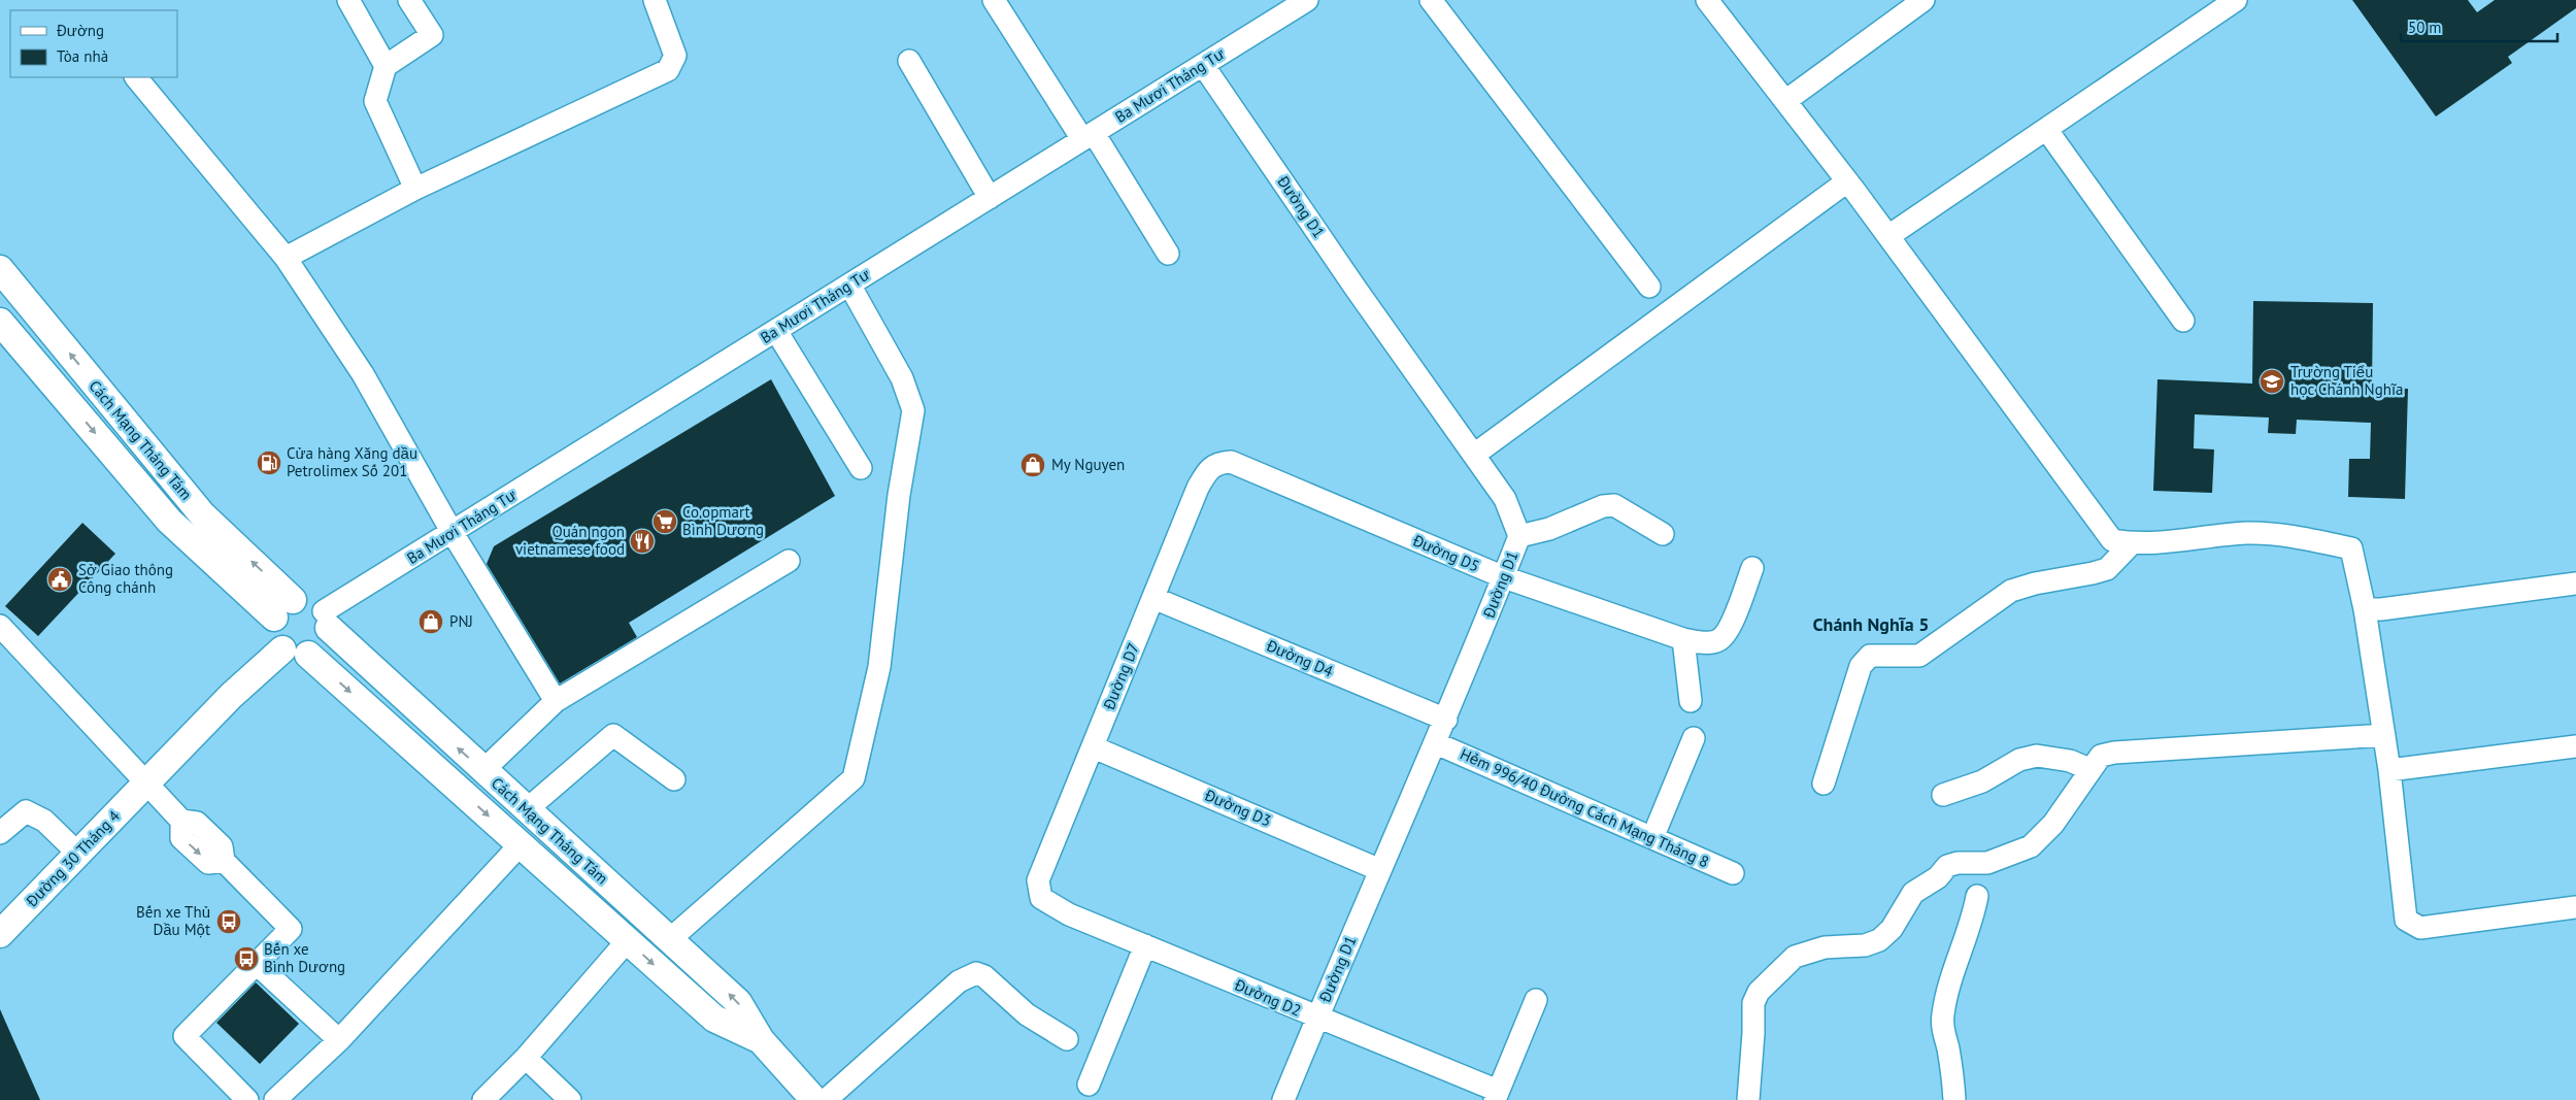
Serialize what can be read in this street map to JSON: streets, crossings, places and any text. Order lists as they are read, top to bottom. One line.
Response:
{"streets":{"main road":["Cách Mạng Tháng Tám","Đường 30 Tháng 4"],"street":["Ba Mươi Tháng Tư","Đường D1","Đường D5","Đường D4","Đường D7","Đường D3","Hẻm 996/40 Đường Cách Mạng Tháng 8","Đường D2"]},"crossings":[["Ba Mươi Tháng Tư","Đường D1"],["Ba Mươi Tháng Tư","Cách Mạng Tháng Tám"],["Đường D1","Đường D5"],["Đường D1","Đường D4"],["Đường D1","Đường D3"],["Đường D1","Hẻm 996/40 Đường Cách Mạng Tháng 8"],["Đường D1","Đường D2"],["Đường D5","Đường D7"],["Đường D4","Đường D7"],["Đường D7","Đường D3"],["Đường D7","Đường D2"]],"districts":["Chánh Nghĩa 5"],"places":{"school or university":["Trường Tiểu học Chánh Nghĩa"],"fuel station":["Cửa hàng Xăng dầu Petrolimex Số 201"],"shop":["My Nguyen","PNJ"],"supermarket":["Co.opmart Bình Dương"],"restaurant":["Quán ngon vietnamese food"],"public building":["Sở Giao thông Công chánh"],"bus stop":["Bến xe Thủ Dầu Một","Bến xe Bình Dương"]},"legend":["Đường","Tòa nhà"],"scale_bar":"50 m"}
